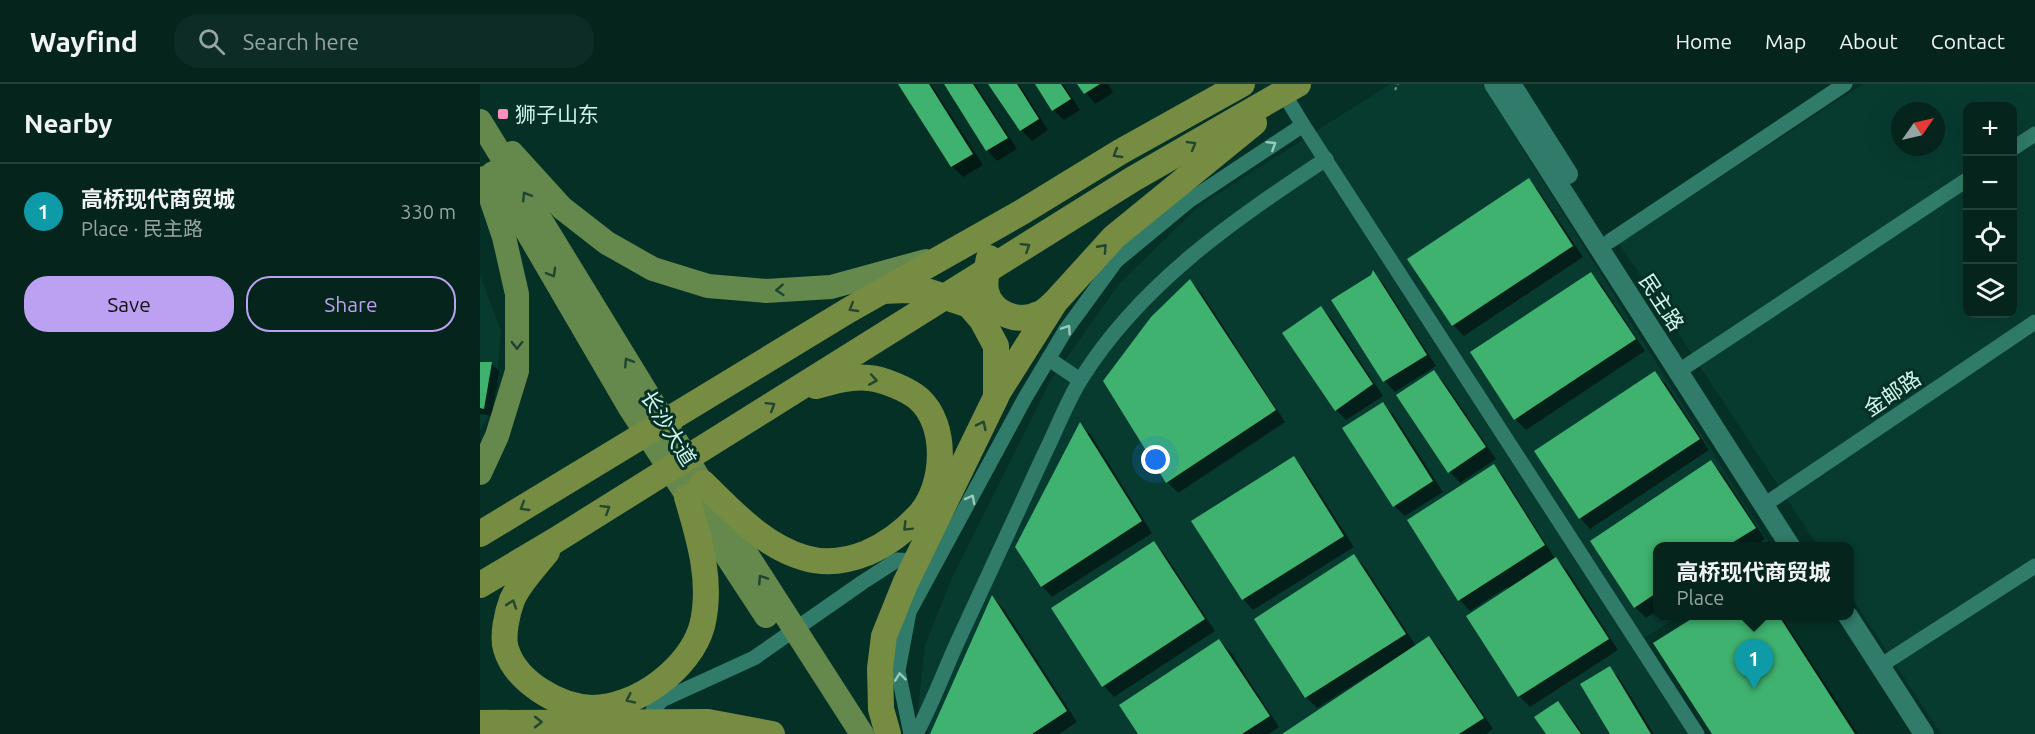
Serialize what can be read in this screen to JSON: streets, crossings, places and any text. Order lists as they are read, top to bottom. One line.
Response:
{"streets":{"main road":["长沙大道"],"street":["民主路","金邮路"]},"crossings":[["民主路","金邮路"]],"places":{"transit":["狮子山东"]},"north":"top right","page":{"header":"Wayfind","search":"Search here","nav":["Home","Map","About","Contact"],"heading":"Nearby","map_buttons":["+","−"],"list":[{"mark":"1","name":"高桥现代商贸城","note":"Place · 民主路","value":"330 m"}],"buttons":["Save","Share"],"popup":["高桥现代商贸城","Place"],"pins":"1"}}
